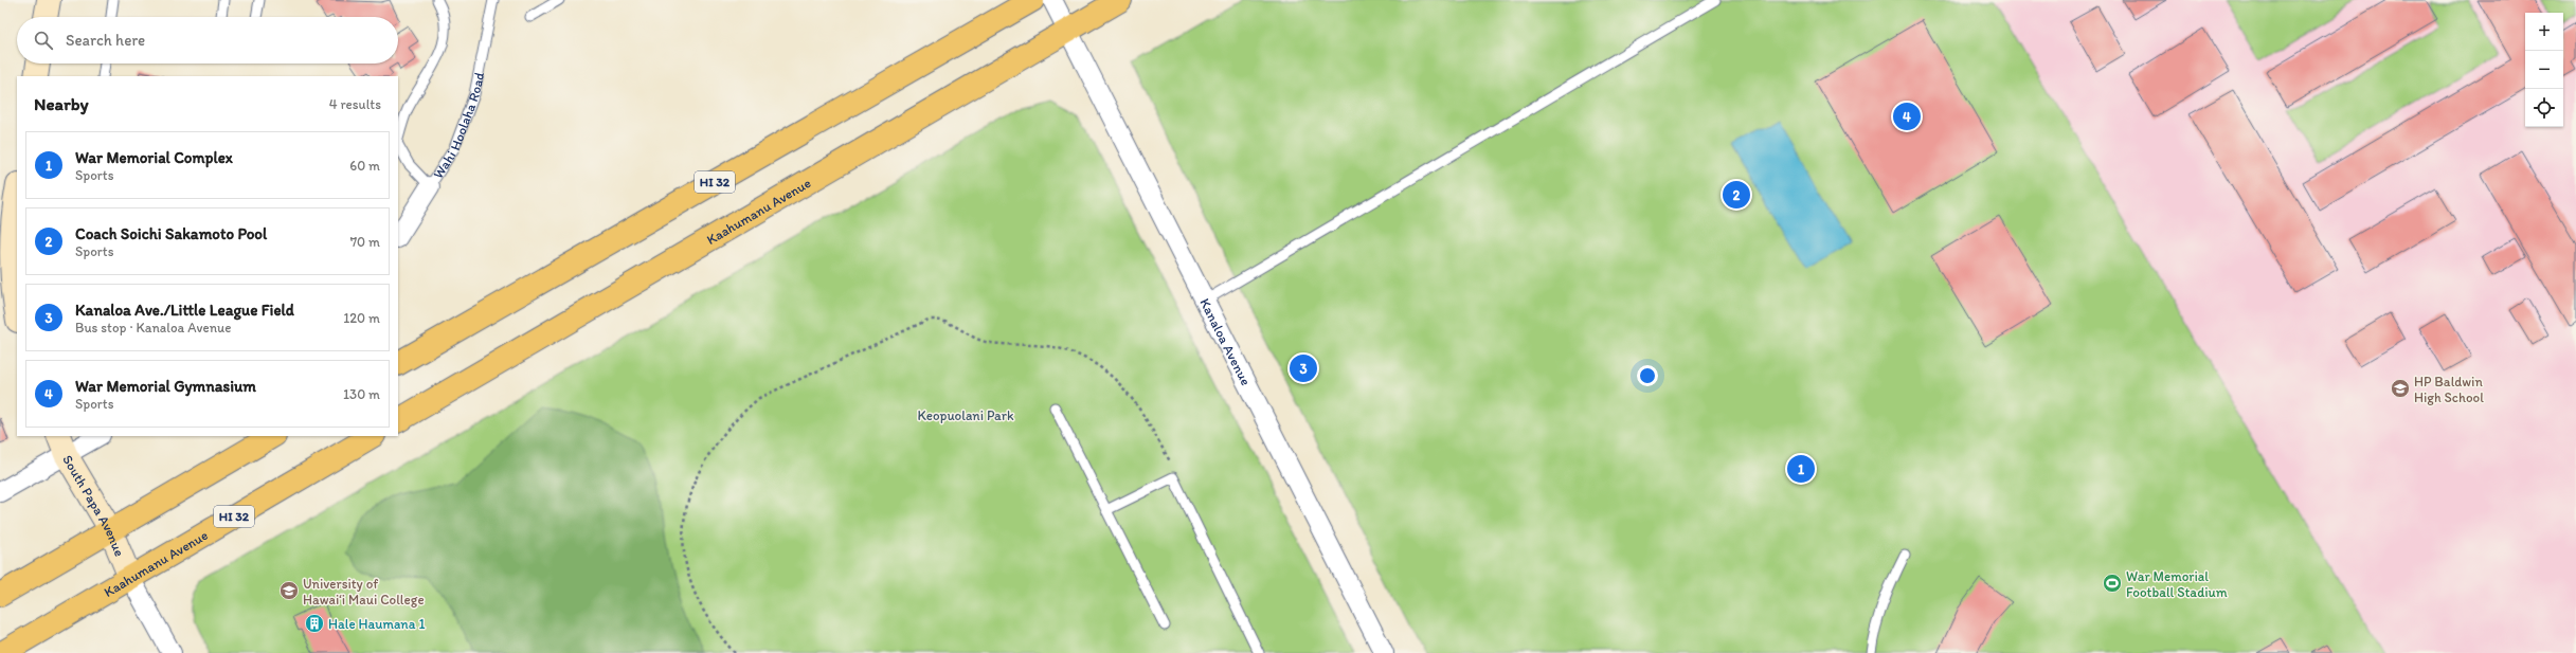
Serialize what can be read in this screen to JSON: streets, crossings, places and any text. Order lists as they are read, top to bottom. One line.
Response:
{"streets":{"main road":["HI 32","Kaahumanu Avenue"],"street":["Wahi Hoolaha Road","Kanaloa Avenue","South Papa Avenue"]},"crossings":[["Kaahumanu Avenue","Kanaloa Avenue"],["Kaahumanu Avenue","South Papa Avenue"]],"parks":["Keopuolani Park"],"places":{"school or university":["HP Baldwin High School","University of Hawai‘i Maui College"],"sports":["War Memorial Football Stadium"],"building":["Hale Haumana 1"]},"page":{"map_buttons":["+","−"],"search":"Search here","heading":["Nearby","4 results"],"pins":["4","2","3","1"],"list":[{"mark":"1","name":"War Memorial Complex","note":"Sports","value":"60 m"},{"mark":"2","name":"Coach Soichi Sakamoto Pool","note":"Sports","value":"70 m"},{"mark":"3","name":"Kanaloa Ave./Little League Field","note":"Bus stop · Kanaloa Avenue","value":"120 m"},{"mark":"4","name":"War Memorial Gymnasium","note":"Sports","value":"130 m"}]}}
